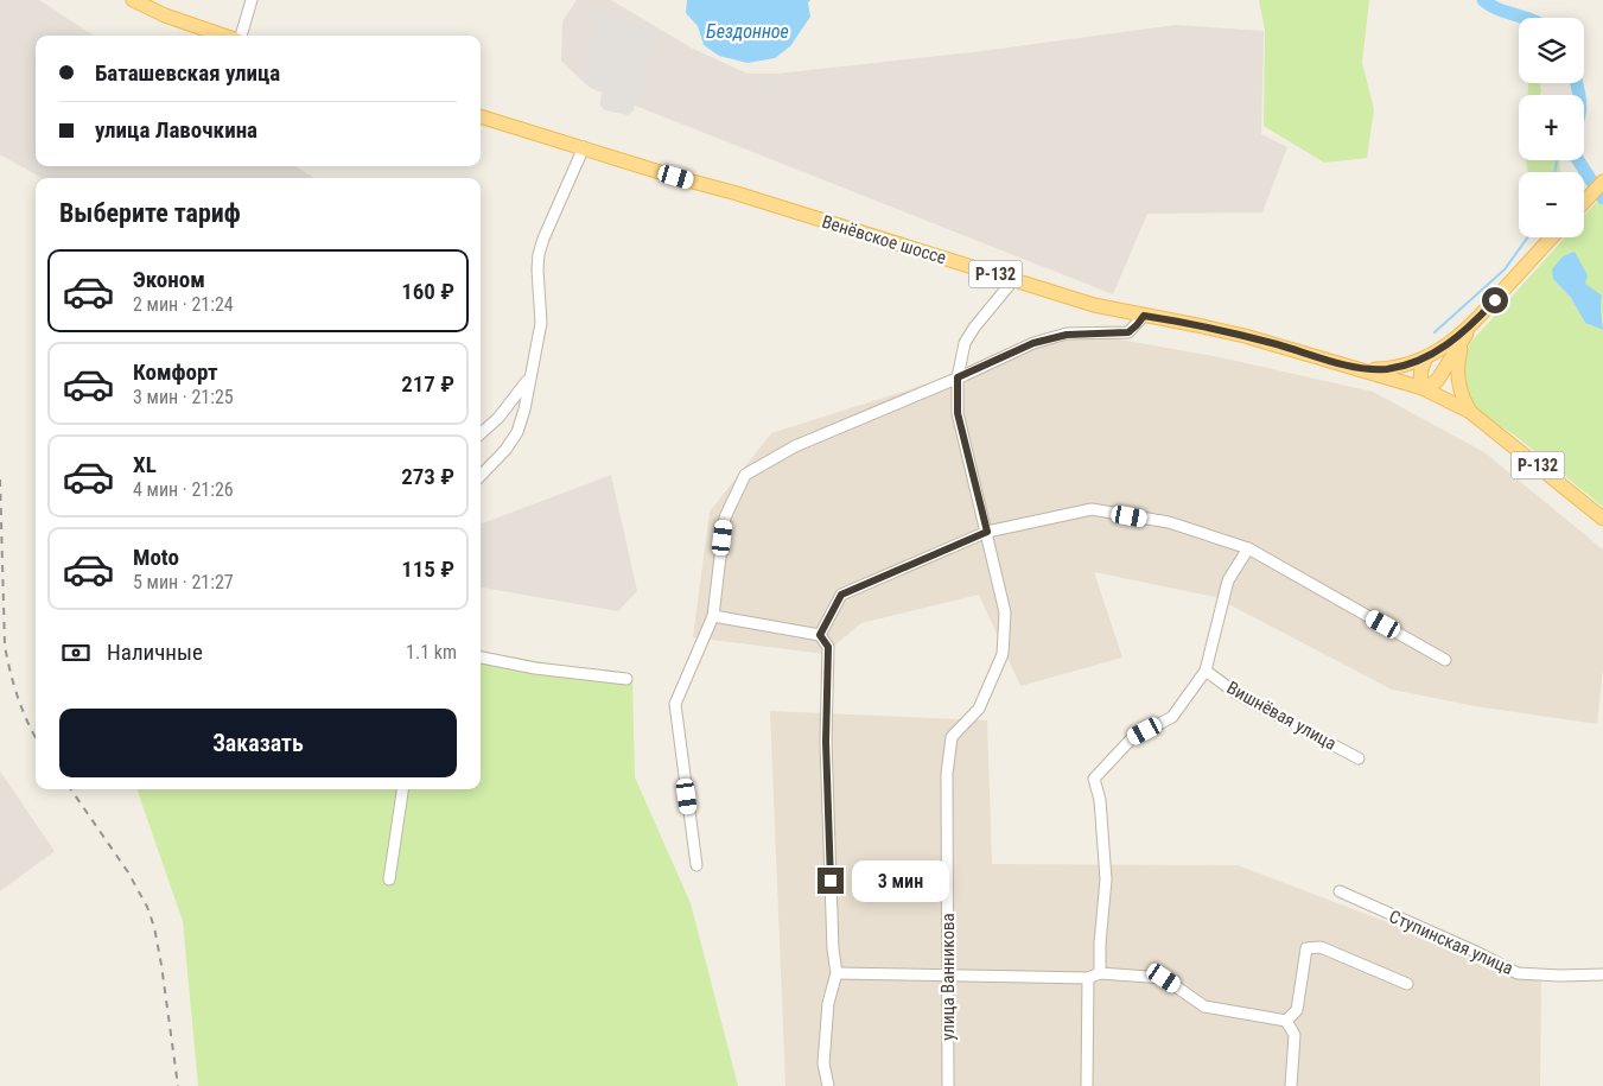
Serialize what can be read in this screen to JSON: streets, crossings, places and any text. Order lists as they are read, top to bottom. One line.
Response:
{"streets":{"main road":["Венёвское шоссе","Р-132"],"street":["Вишнёвая улица","Ступинская улица","улица Ванникова"]},"crossings":[["Венёвское шоссе","улица Ванникова"]],"water":["Бездонное"],"page":{"map_buttons":["+","−"],"banner":["Баташевская улица","улица Лавочкина"],"heading":"Выберите тариф","list":[{"name":"Эконом","note":"2 мин · 21:24","value":"160 ₽"},{"name":"Комфорт","note":"3 мин · 21:25","value":"217 ₽"},{"name":"XL","note":"4 мин · 21:26","value":"273 ₽"},{"name":"Moto","note":"5 мин · 21:27","value":"115 ₽"}],"pay":["Наличные","1.1 km"],"buttons":"Заказать","bubble":"3 мин"}}
